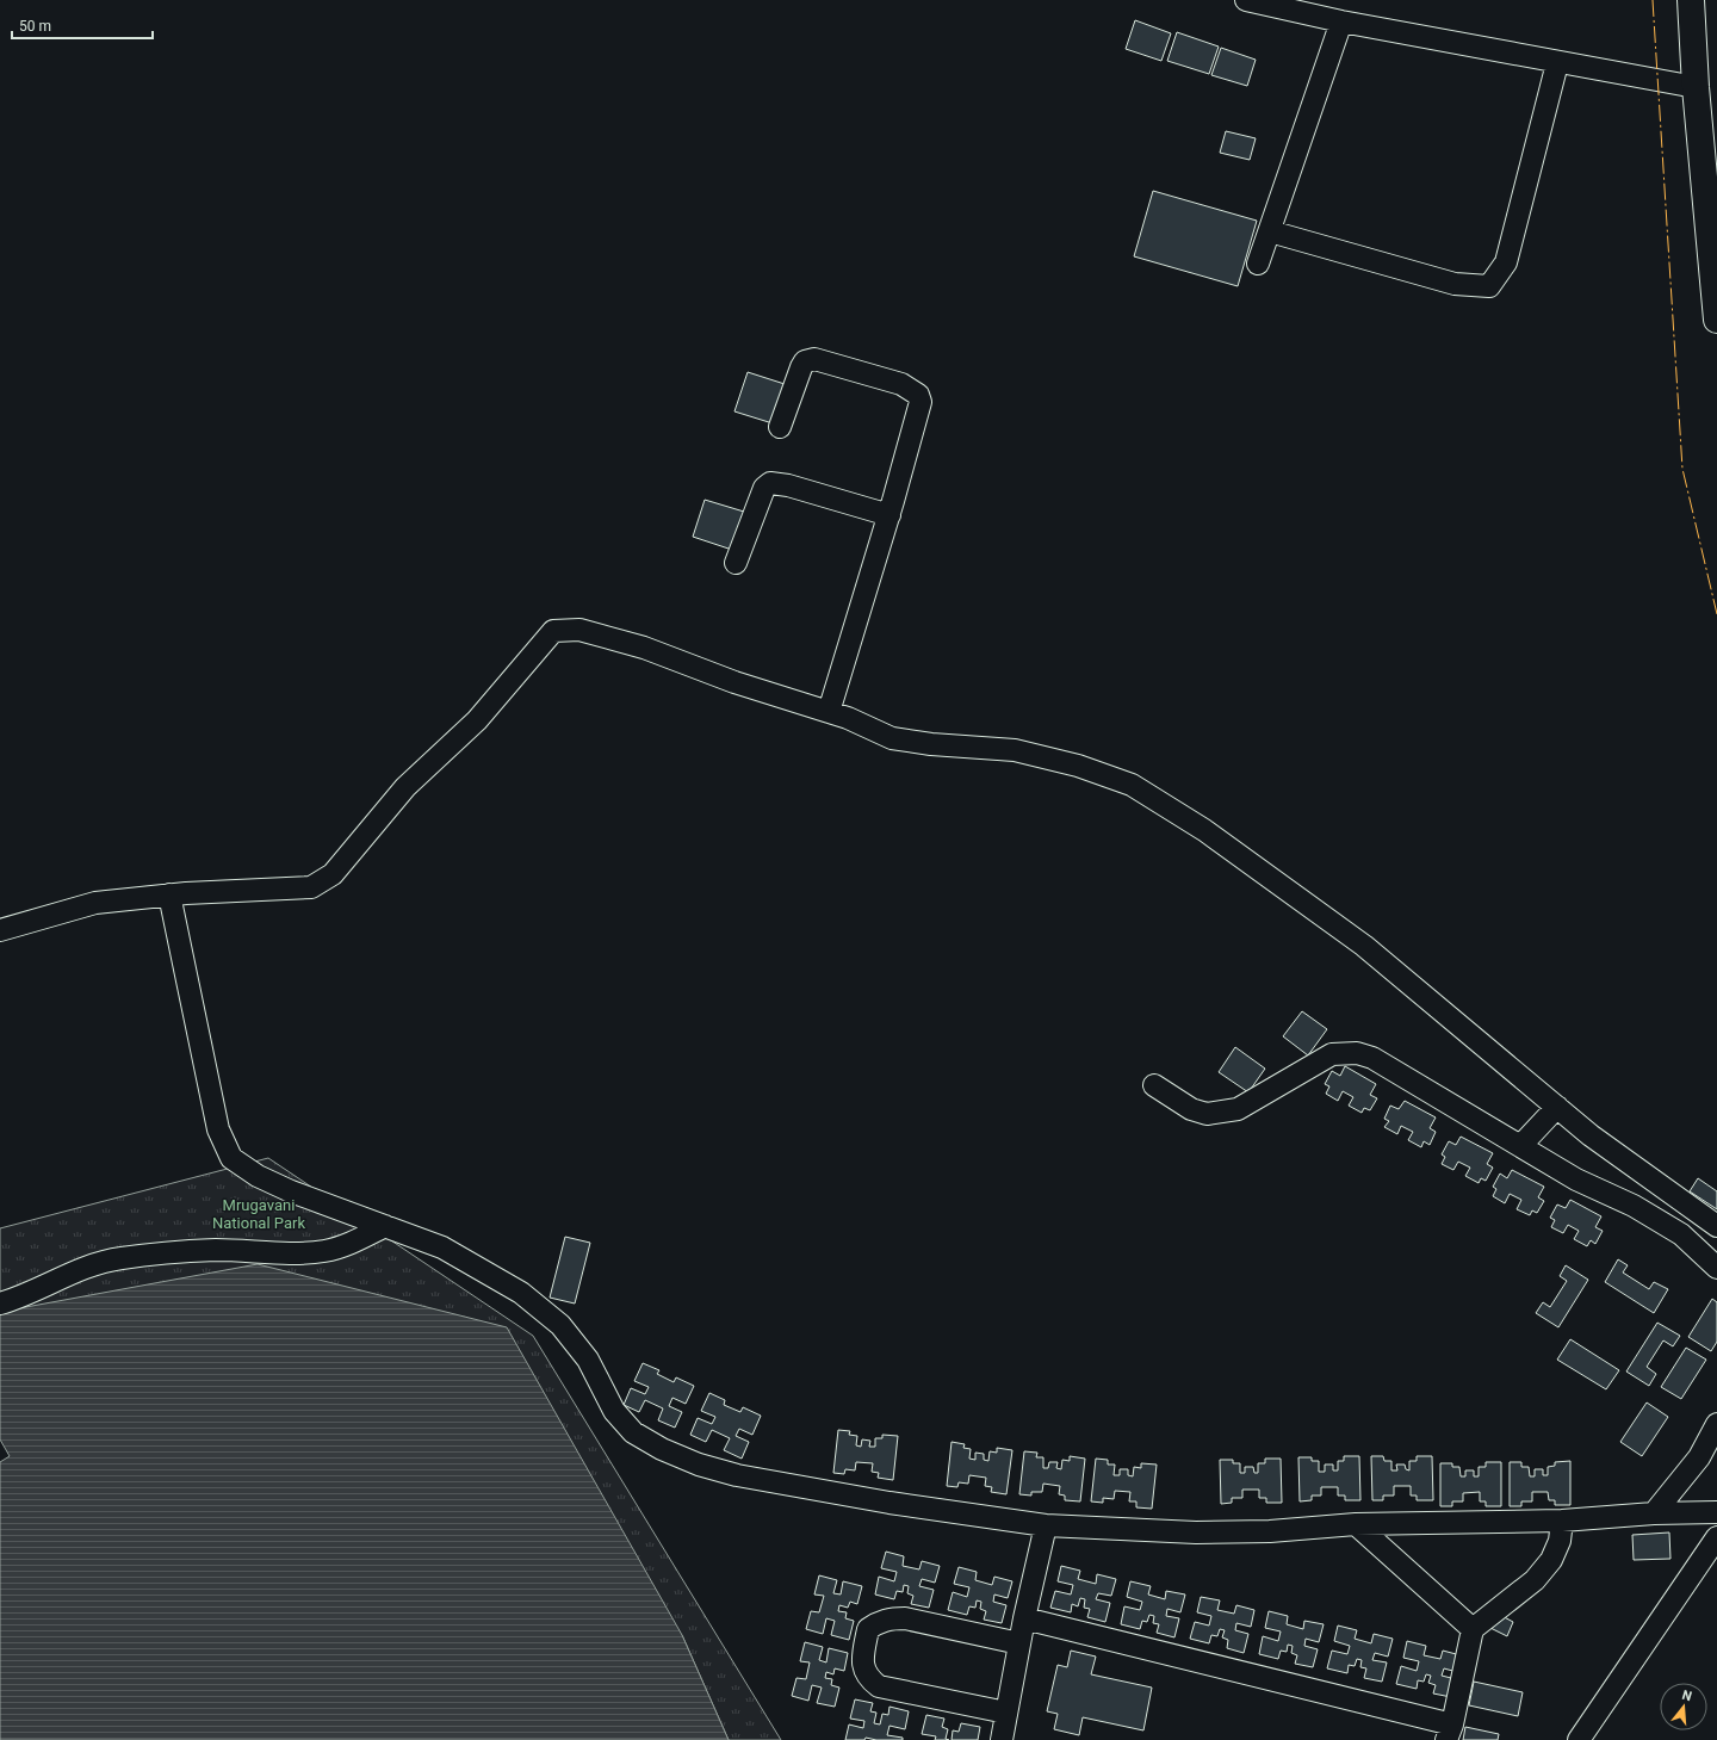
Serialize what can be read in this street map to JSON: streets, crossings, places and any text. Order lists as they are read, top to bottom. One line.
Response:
{"parks":["Mrugavani National Park"],"scale_bar":"50 m","north":"top"}
